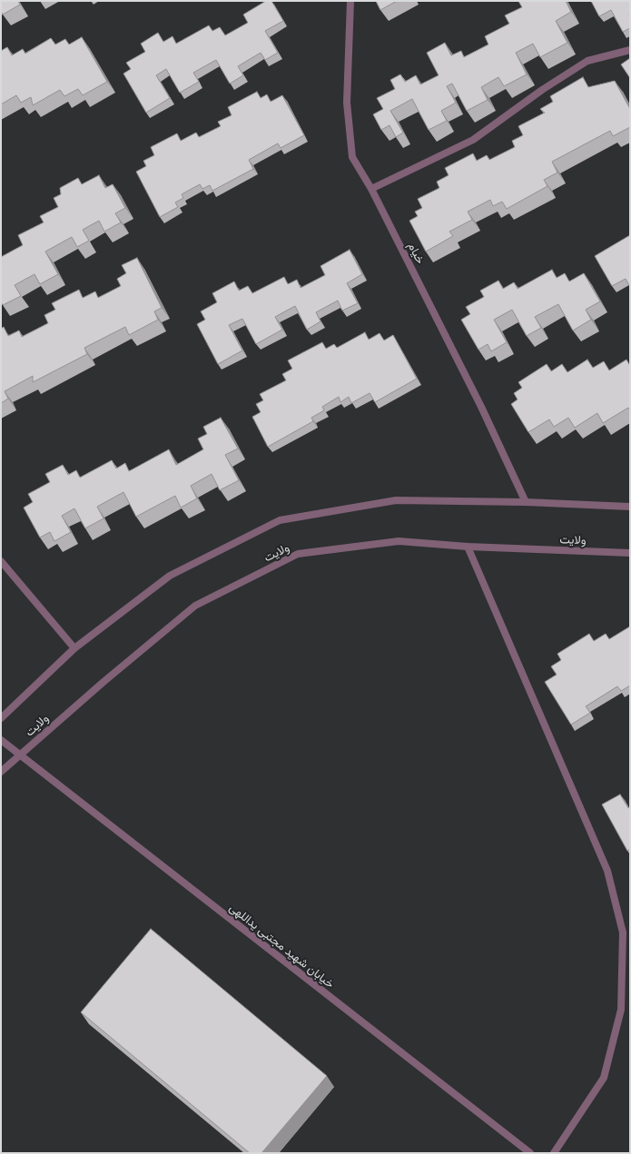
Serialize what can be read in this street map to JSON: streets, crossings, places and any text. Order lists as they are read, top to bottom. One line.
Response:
{"streets":{"street":["خیام","ولایت","خیابان شهید مجتبی یداللهی"]},"crossings":[["ولایت","خیابان شهید مجتبی یداللهی"]]}
